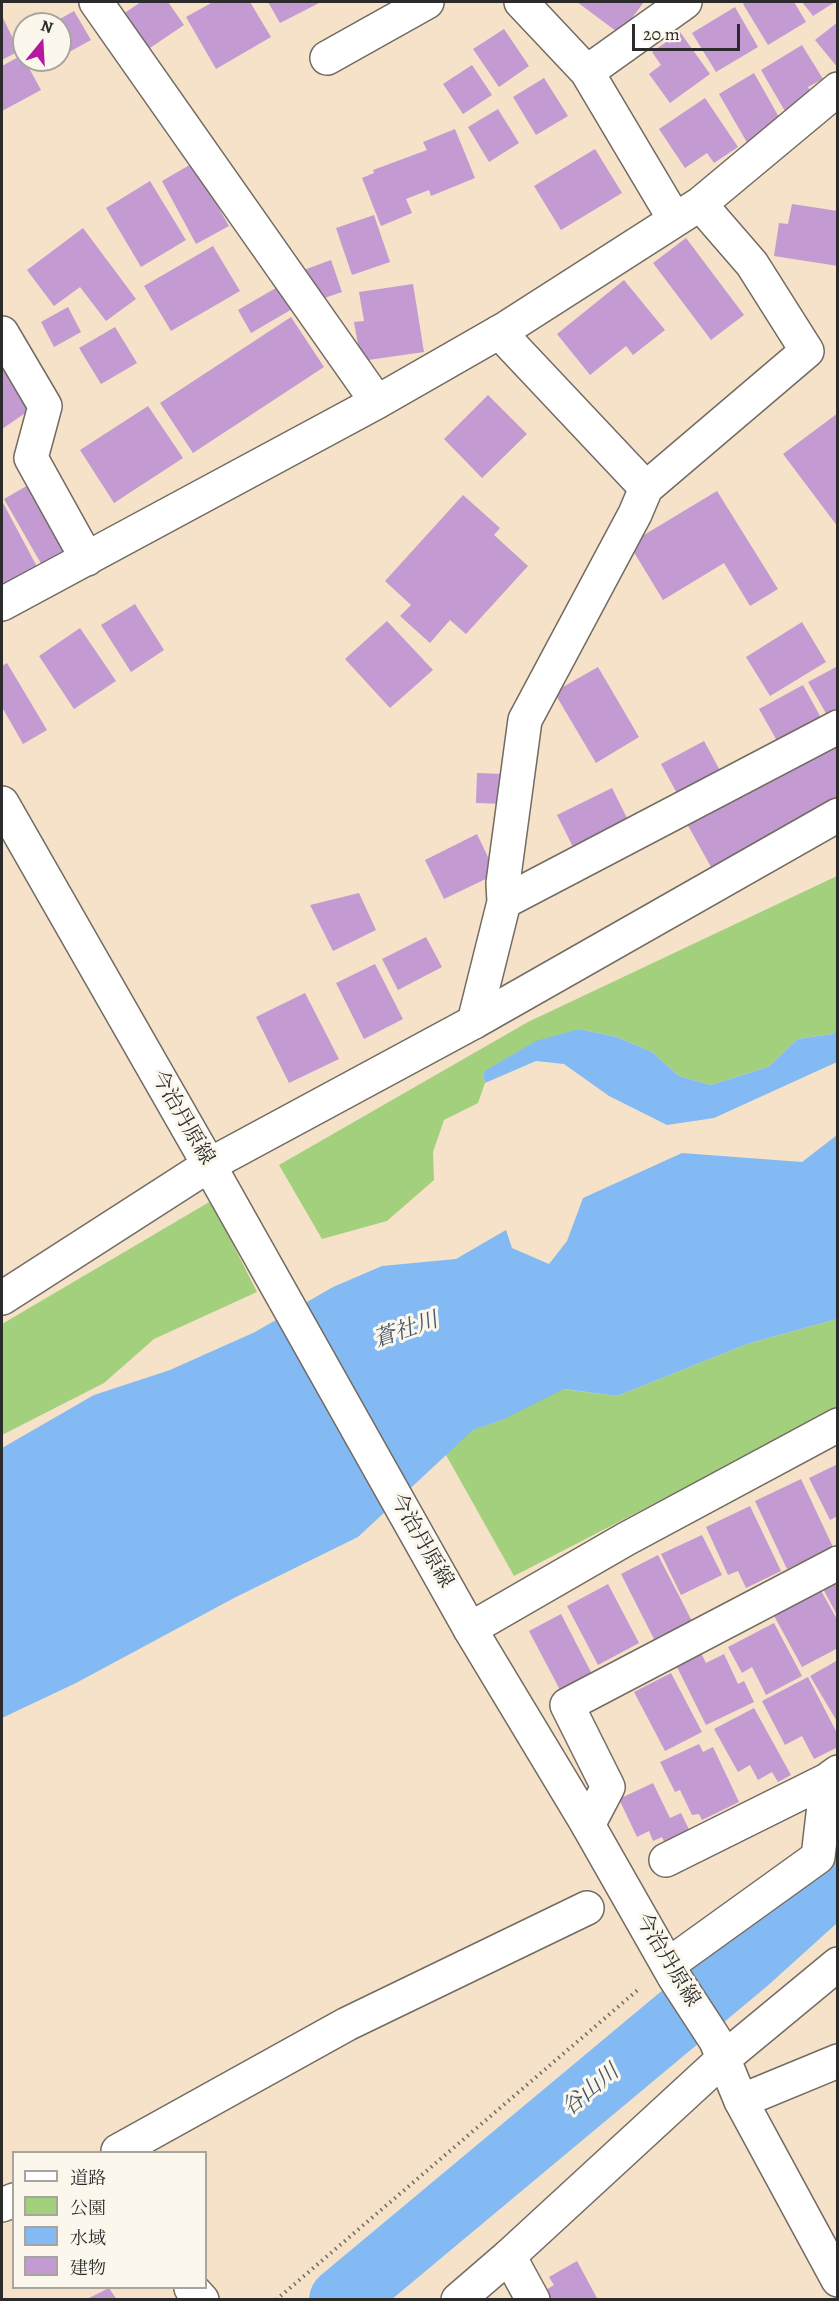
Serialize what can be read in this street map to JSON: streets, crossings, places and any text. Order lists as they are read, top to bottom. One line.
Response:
{"streets":{"street":["今治丹原線"]},"water":["蒼社川","谷山川"],"legend":["道路","公園","水域","建物"],"scale_bar":"20 m","north":"top"}
